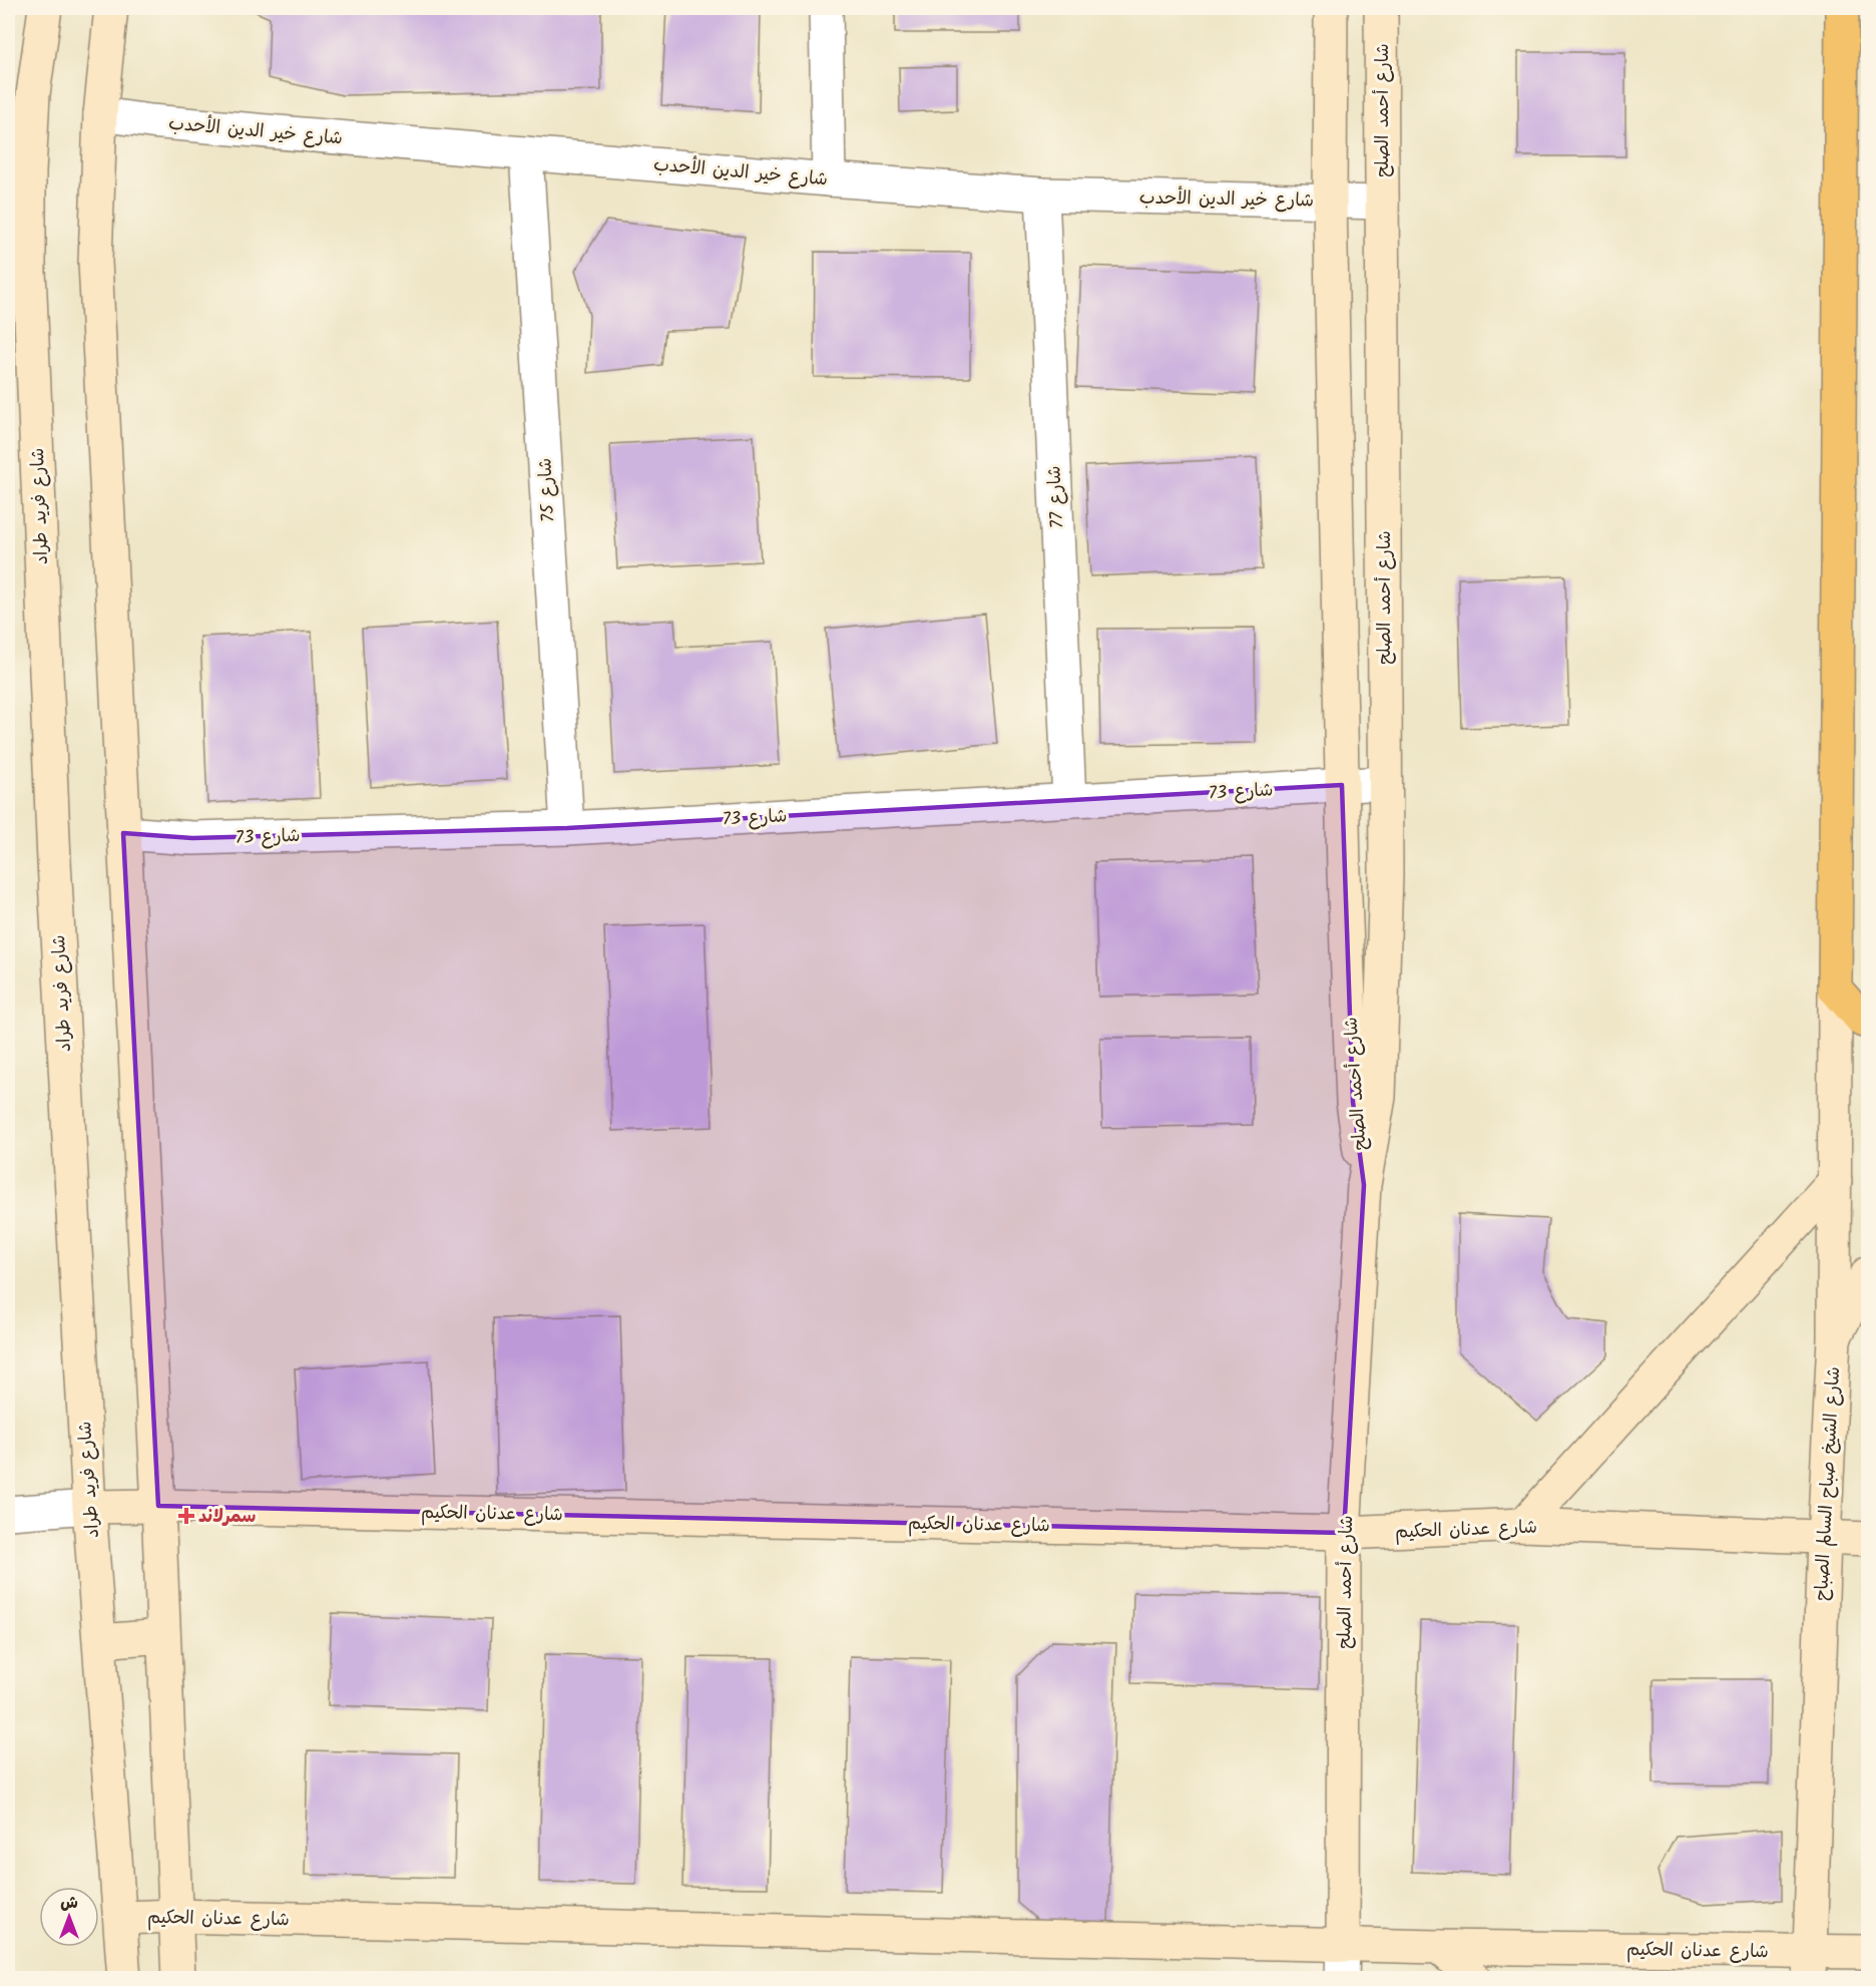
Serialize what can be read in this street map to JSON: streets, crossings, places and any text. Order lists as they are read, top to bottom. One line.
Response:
{"streets":{"street":["شارع أحمد الصلح","شارع خير الدين الأحدب","شارع 75","شارع 77","شارع فريد طراد","شارع 73","شارع الشيخ صباح السالم الصباح","شارع عدنان الحكيم"]},"crossings":[["شارع أحمد الصلح","شارع خير الدين الأحدب"],["شارع أحمد الصلح","شارع 73"],["شارع أحمد الصلح","شارع عدنان الحكيم"],["شارع خير الدين الأحدب","شارع 75"],["شارع خير الدين الأحدب","شارع 77"],["شارع 75","شارع 73"],["شارع 77","شارع 73"],["شارع فريد طراد","شارع عدنان الحكيم"],["شارع الشيخ صباح السالم الصباح","شارع عدنان الحكيم"]],"places":{"health":["سمرلاند"]},"north":"top"}
